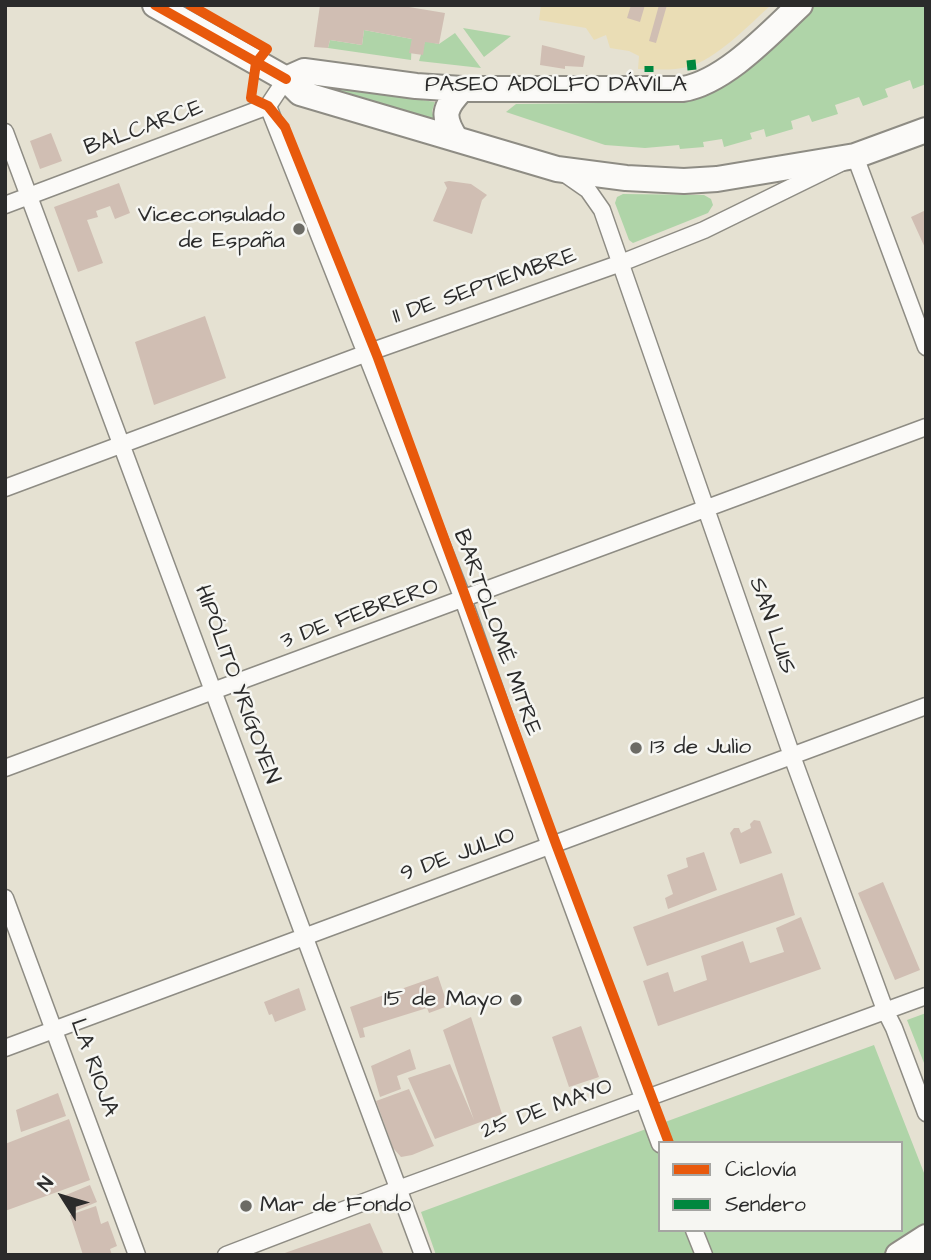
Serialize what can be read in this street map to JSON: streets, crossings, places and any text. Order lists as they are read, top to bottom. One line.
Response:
{"streets":{"main road":["PASEO ADOLFO DÁVILA"],"street":["BALCARCE","11 DE SEPTIEMBRE","3 DE FEBRERO","SAN LUIS","BARTOLOMÉ MITRE","HIPÓLITO YRIGOYEN","9 DE JULIO","LA RIOJA","25 DE MAYO"]},"crossings":[["BALCARCE","BARTOLOMÉ MITRE"],["BALCARCE","HIPÓLITO YRIGOYEN"],["11 DE SEPTIEMBRE","SAN LUIS"],["11 DE SEPTIEMBRE","BARTOLOMÉ MITRE"],["11 DE SEPTIEMBRE","HIPÓLITO YRIGOYEN"],["3 DE FEBRERO","SAN LUIS"],["3 DE FEBRERO","BARTOLOMÉ MITRE"],["3 DE FEBRERO","HIPÓLITO YRIGOYEN"],["SAN LUIS","9 DE JULIO"],["SAN LUIS","25 DE MAYO"],["BARTOLOMÉ MITRE","9 DE JULIO"],["BARTOLOMÉ MITRE","25 DE MAYO"],["HIPÓLITO YRIGOYEN","9 DE JULIO"],["HIPÓLITO YRIGOYEN","25 DE MAYO"],["9 DE JULIO","LA RIOJA"]],"places":["Viceconsulado de España","13 de Julio","15 de Mayo","Mar de Fondo"],"legend":["Ciclovía","Sendero"],"north":"top left"}
